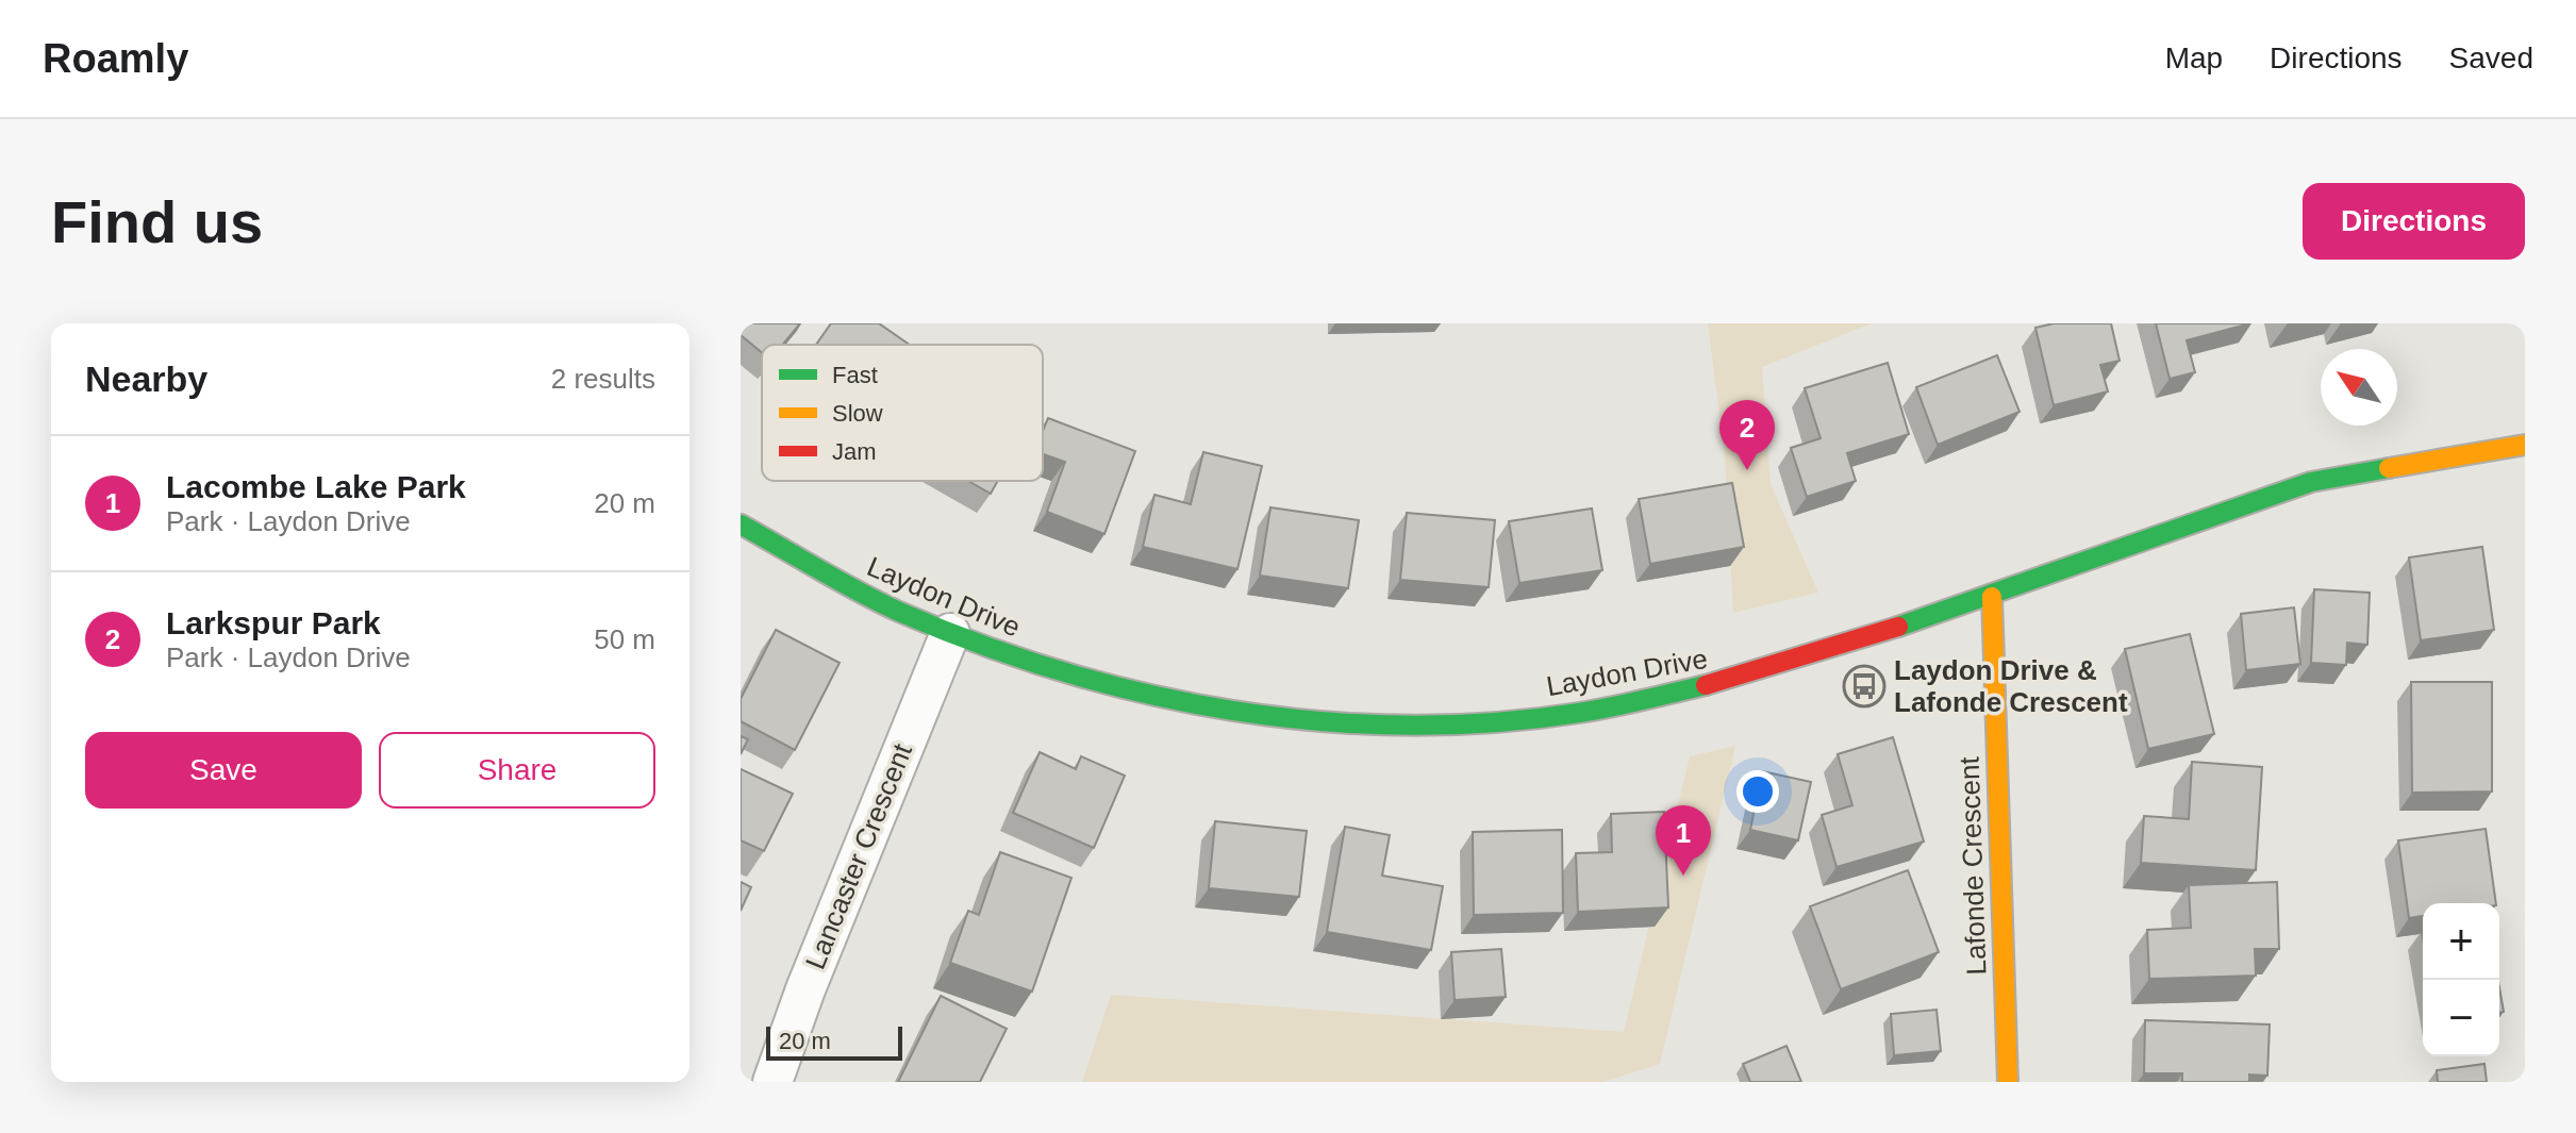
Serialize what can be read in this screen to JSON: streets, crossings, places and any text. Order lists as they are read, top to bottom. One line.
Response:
{"streets":{"street":["Laydon Drive","Lancaster Crescent","Lafonde Crescent"]},"crossings":[["Laydon Drive","Lancaster Crescent"],["Laydon Drive","Lafonde Crescent"]],"places":{"bus stop":["Laydon Drive & Lafonde Crescent"]},"legend":["Fast","Slow","Jam"],"scale_bar":"20 m","north":"top left","page":{"header":"Roamly","nav":["Map","Directions","Saved"],"buttons":["Directions",["Save","Share"]],"title":"Find us","heading":["Nearby","2 results"],"pins":["2","1"],"list":[{"mark":"1","name":"Lacombe Lake Park","note":"Park · Laydon Drive","value":"20 m"},{"mark":"2","name":"Larkspur Park","note":"Park · Laydon Drive","value":"50 m"}],"map_buttons":["+","−"],"scale":"20 m"}}
